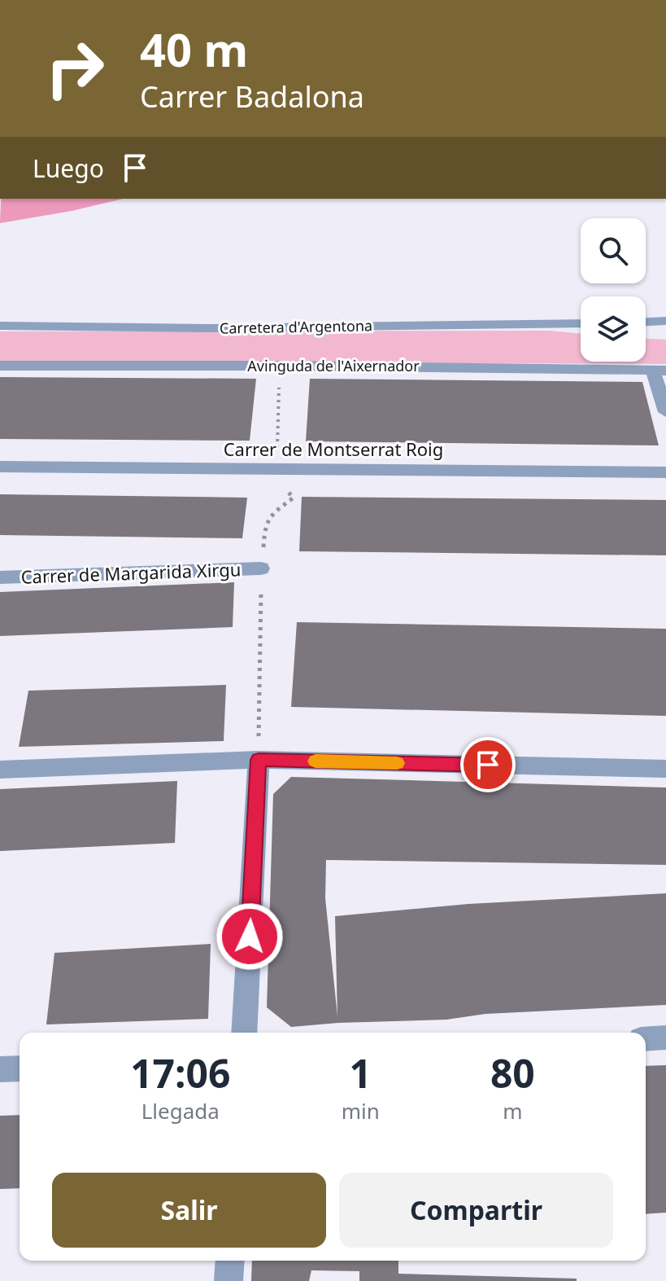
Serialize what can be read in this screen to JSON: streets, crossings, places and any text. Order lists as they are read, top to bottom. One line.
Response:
{"streets":{"street":["Carretera d'Argentona","Avinguda de l'Aixernador","Carrer de Montserrat Roig","Carrer de Margarida Xirgu"]},"page":{"turn":["40 m","Carrer Badalona"],"then":"Luego","eta":["17:06","Llegada","1","min","80","m"],"buttons":["Salir","Compartir"]}}
